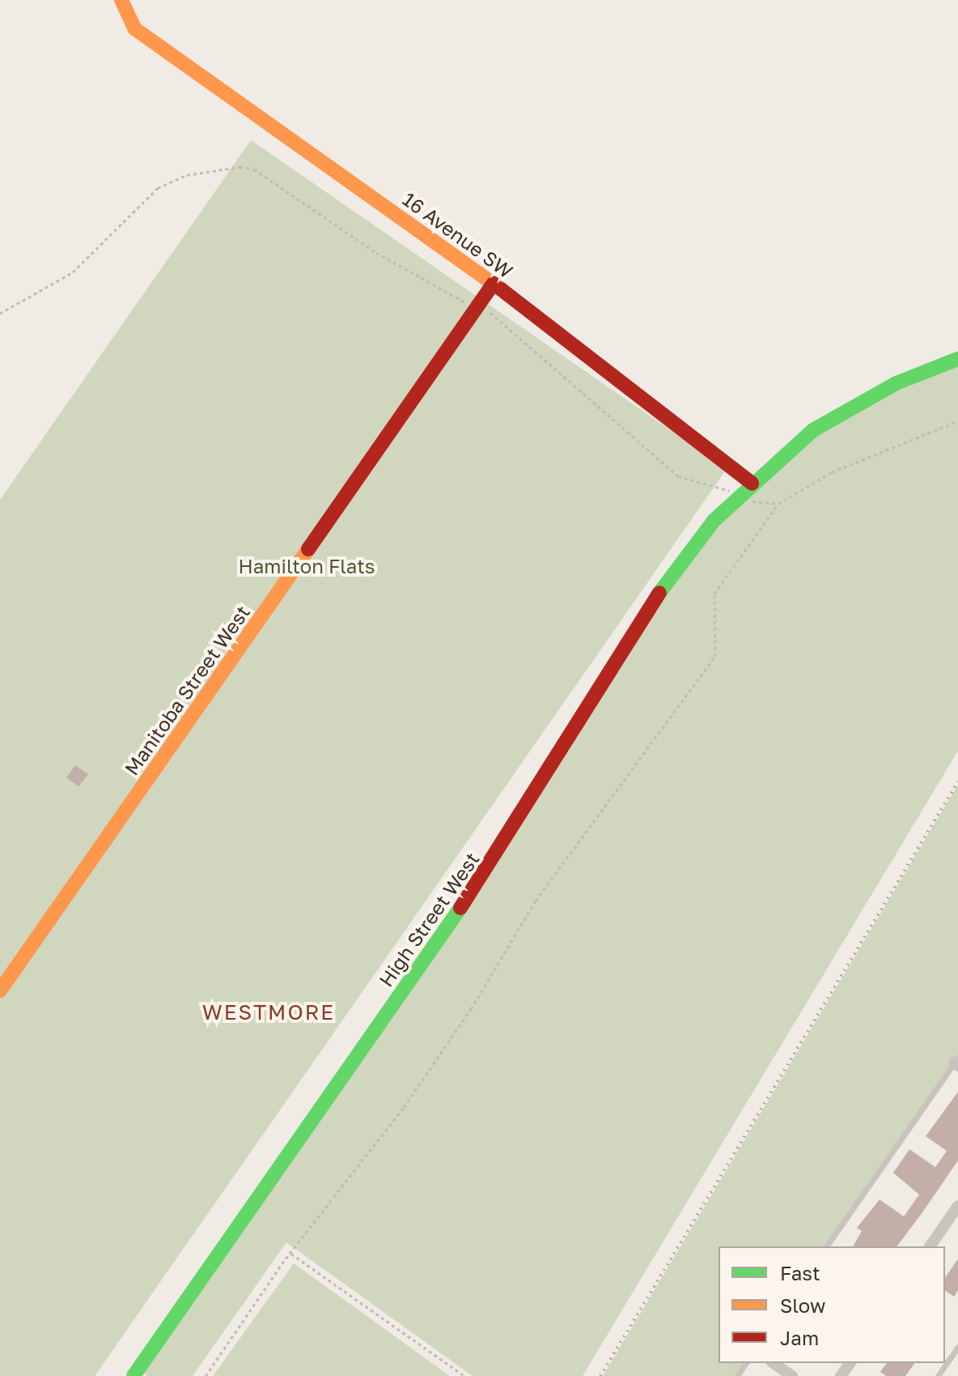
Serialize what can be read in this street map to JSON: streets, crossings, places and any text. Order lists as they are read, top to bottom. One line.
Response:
{"streets":{"street":["16 Avenue SW","Manitoba Street West","High Street West"]},"crossings":[["16 Avenue SW","Manitoba Street West"],["16 Avenue SW","High Street West"]],"districts":["WESTMORE"],"parks":["Hamilton Flats"],"legend":["Fast","Slow","Jam"]}
